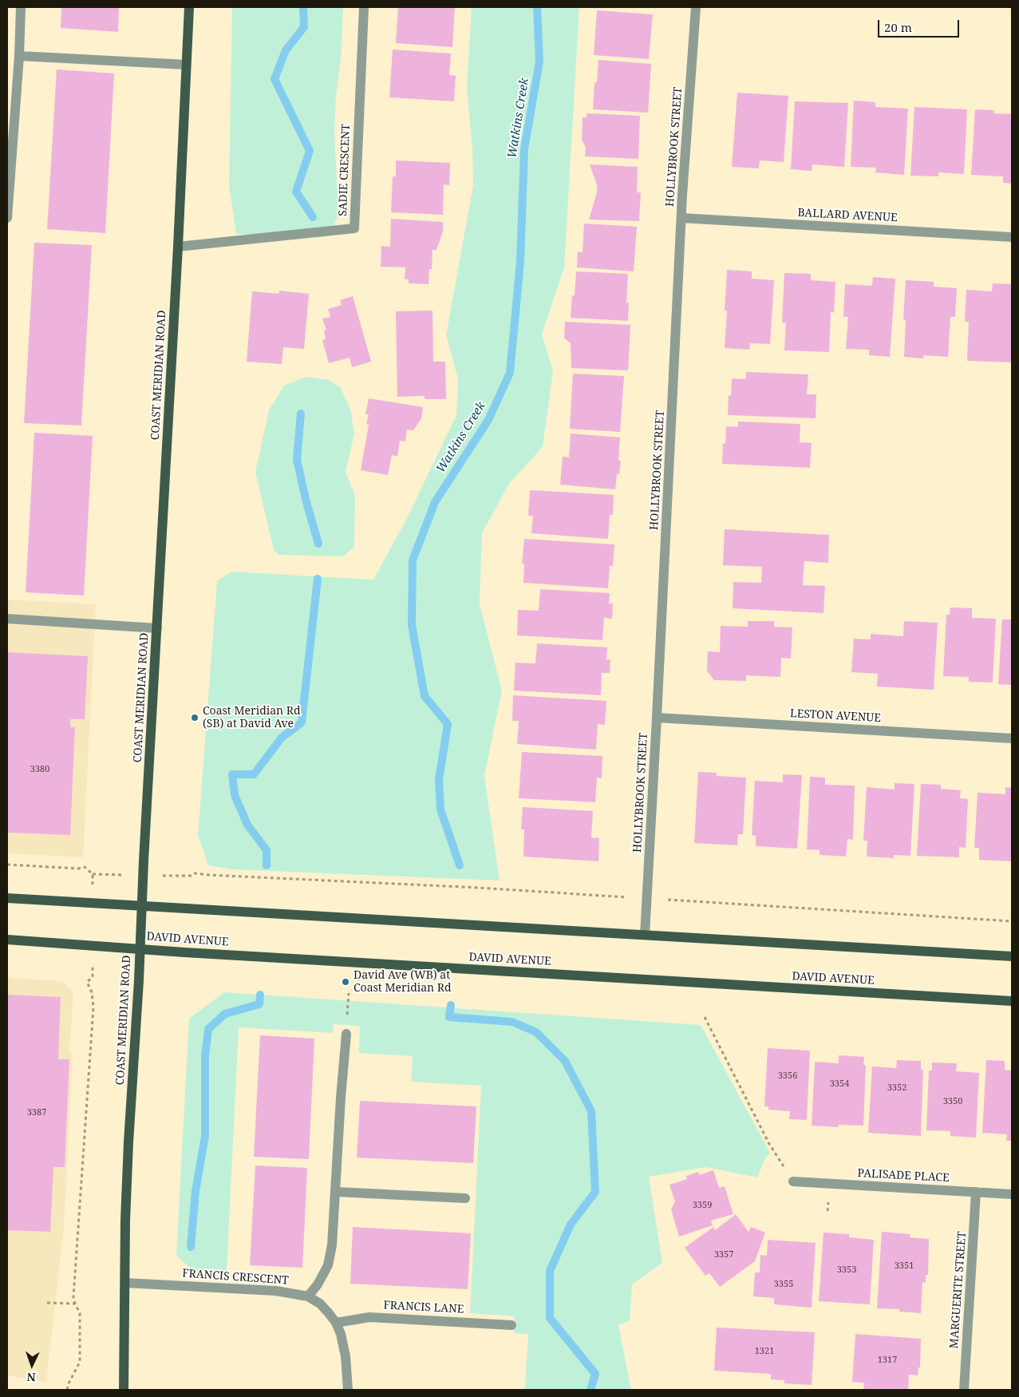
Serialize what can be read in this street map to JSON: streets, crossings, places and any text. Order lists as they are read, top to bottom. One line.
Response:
{"streets":{"main road":["COAST MERIDIAN ROAD","DAVID AVENUE"],"street":["HOLLYBROOK STREET","SADIE CRESCENT","BALLARD AVENUE","LESTON AVENUE","PALISADE PLACE","FRANCIS CRESCENT","MARGUERITE STREET","FRANCIS LANE"]},"crossings":[["HOLLYBROOK STREET","BALLARD AVENUE"],["HOLLYBROOK STREET","LESTON AVENUE"],["SADIE CRESCENT","COAST MERIDIAN ROAD"],["COAST MERIDIAN ROAD","DAVID AVENUE"],["COAST MERIDIAN ROAD","FRANCIS CRESCENT"],["PALISADE PLACE","MARGUERITE STREET"],["FRANCIS CRESCENT","FRANCIS LANE"]],"water":["Watkins Creek"],"places":["Coast Meridian Rd (SB) at David Ave","David Ave (WB) at Coast Meridian Rd"],"house_numbers":["3380","3356","3354","3352","3350","3387","3359","3357","3351","3353","3355","1321","1317"],"scale_bar":"20 m","north":"bottom"}
